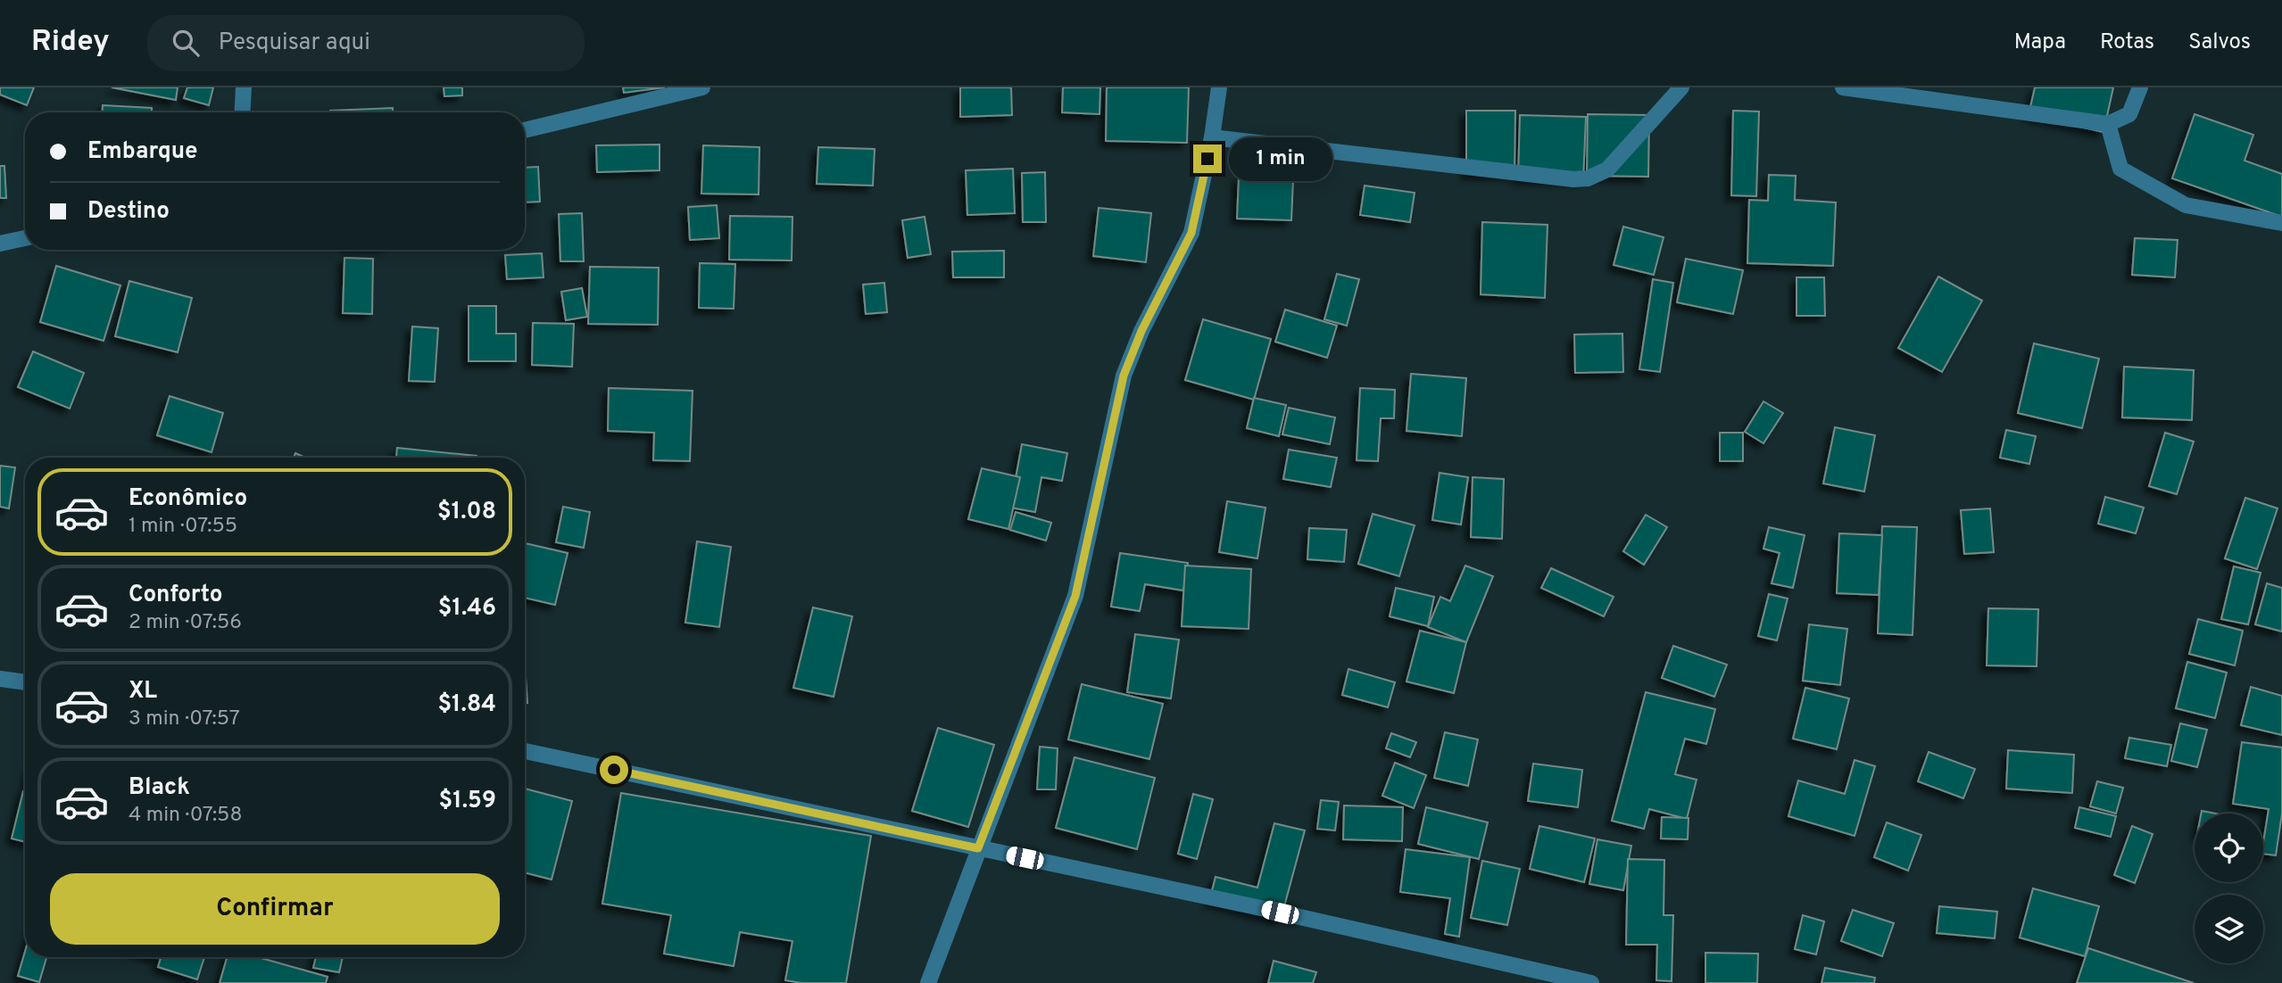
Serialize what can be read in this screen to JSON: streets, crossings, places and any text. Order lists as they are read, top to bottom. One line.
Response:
{"page":{"header":"Ridey","search":"Pesquisar aqui","nav":["Mapa","Rotas","Salvos"],"banner":["Embarque","Destino"],"bubble":"1 min","list":[{"name":"Econômico","note":"1 min · 07:55","value":"$1.08"},{"name":"Conforto","note":"2 min · 07:56","value":"$1.46"},{"name":"XL","note":"3 min · 07:57","value":"$1.84"},{"name":"Black","note":"4 min · 07:58","value":"$1.59"}],"buttons":"Confirmar"}}
